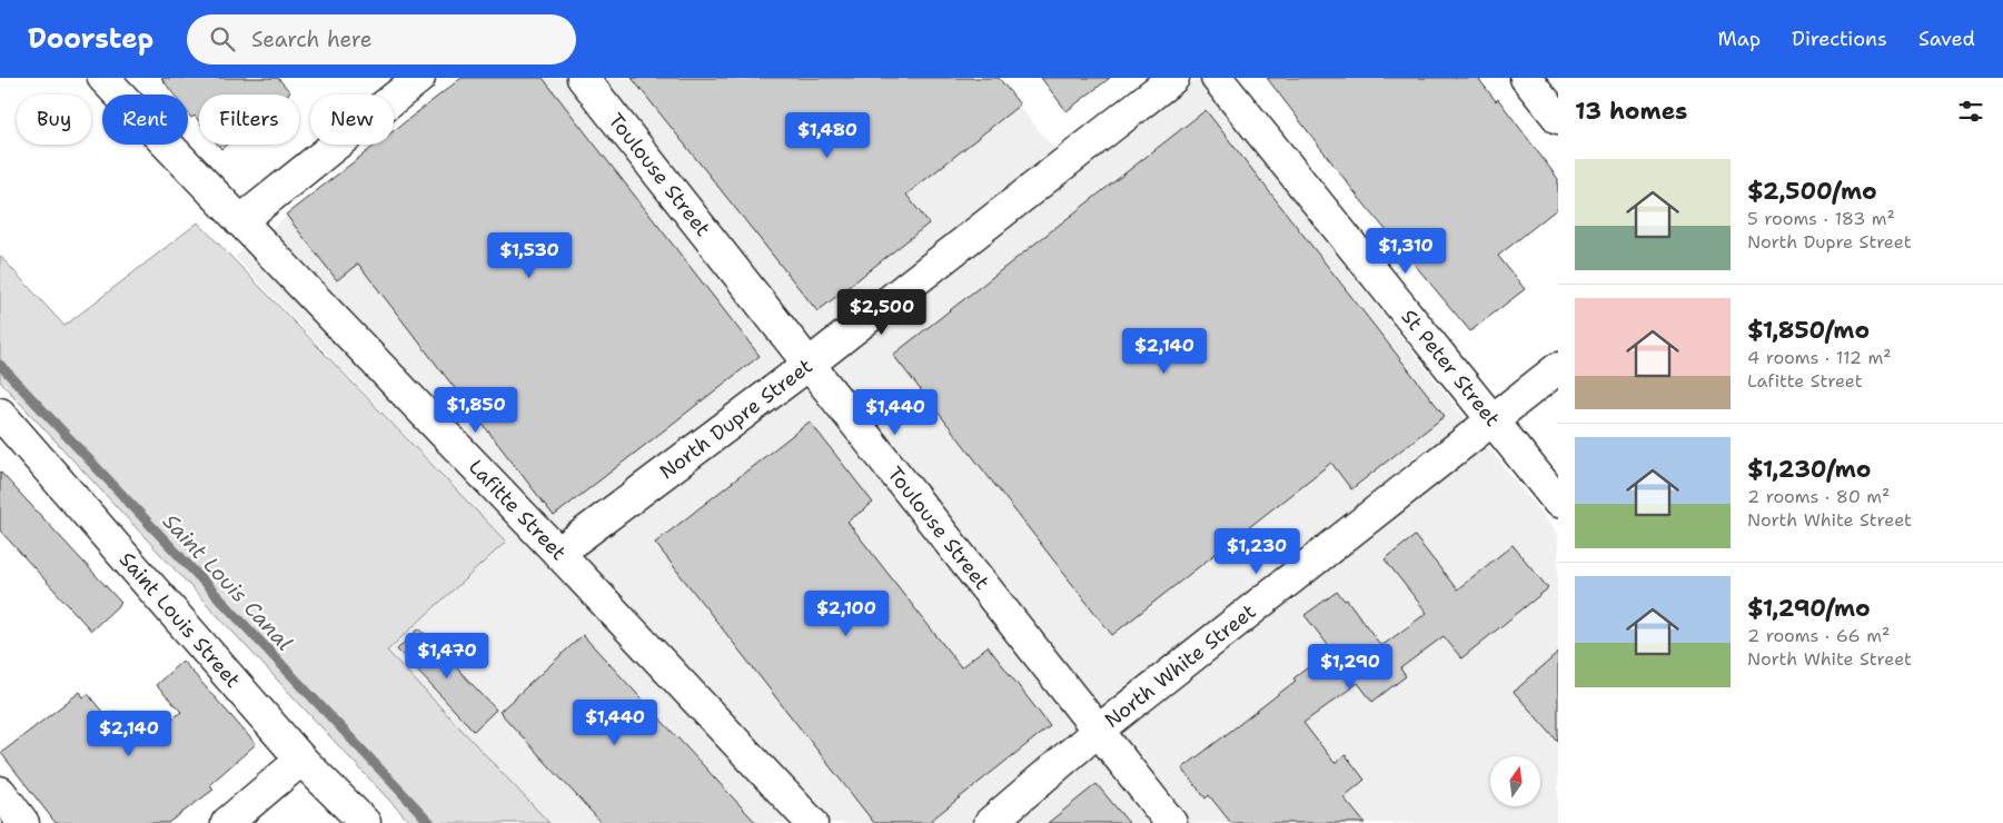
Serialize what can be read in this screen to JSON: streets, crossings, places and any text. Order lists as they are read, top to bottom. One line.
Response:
{"streets":{"street":["Toulouse Street","St Peter Street","North Dupre Street","Lafitte Street","Saint Louis Street","North White Street"]},"crossings":[["Toulouse Street","North Dupre Street"],["Toulouse Street","North White Street"],["St Peter Street","North White Street"],["North Dupre Street","Lafitte Street"]],"water":["Saint Louis Canal"],"north":"top","page":{"header":"Doorstep","search":"Search here","nav":["Map","Directions","Saved"],"heading":"13 homes","chip":["Buy","Rent","Filters","New"],"price":["$1,480","$1,310","$1,530","$2,500","$2,140","$1,850","$1,440","$1,230","$2,100","$1,470","$1,290","$1,440","$2,140"],"list":[{"name":"$2,500/mo","note":"5 rooms · 183 m² · North Dupre Street"},{"name":"$1,850/mo","note":"4 rooms · 112 m² · Lafitte Street"},{"name":"$1,230/mo","note":"2 rooms · 80 m² · North White Street"},{"name":"$1,290/mo","note":"2 rooms · 66 m² · North White Street"}]}}
